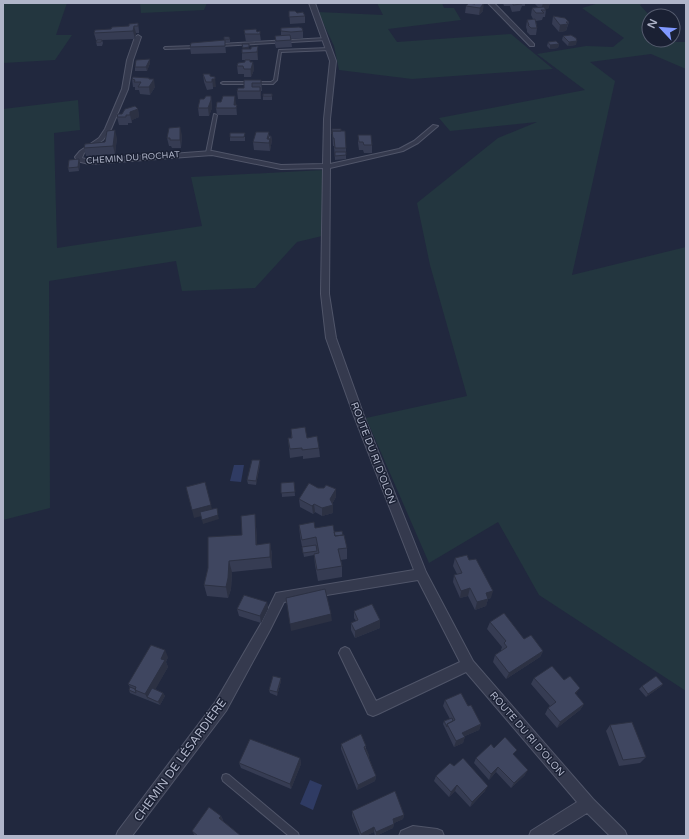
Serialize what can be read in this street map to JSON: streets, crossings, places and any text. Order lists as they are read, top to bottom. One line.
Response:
{"streets":{"street":["CHEMIN DU ROCHAT","ROUTE DU RI D'OLON","CHEMIN DE LÉSARDIÈRE"]},"crossings":[["CHEMIN DU ROCHAT","ROUTE DU RI D'OLON"],["ROUTE DU RI D'OLON","CHEMIN DE LÉSARDIÈRE"]],"north":"top left"}
